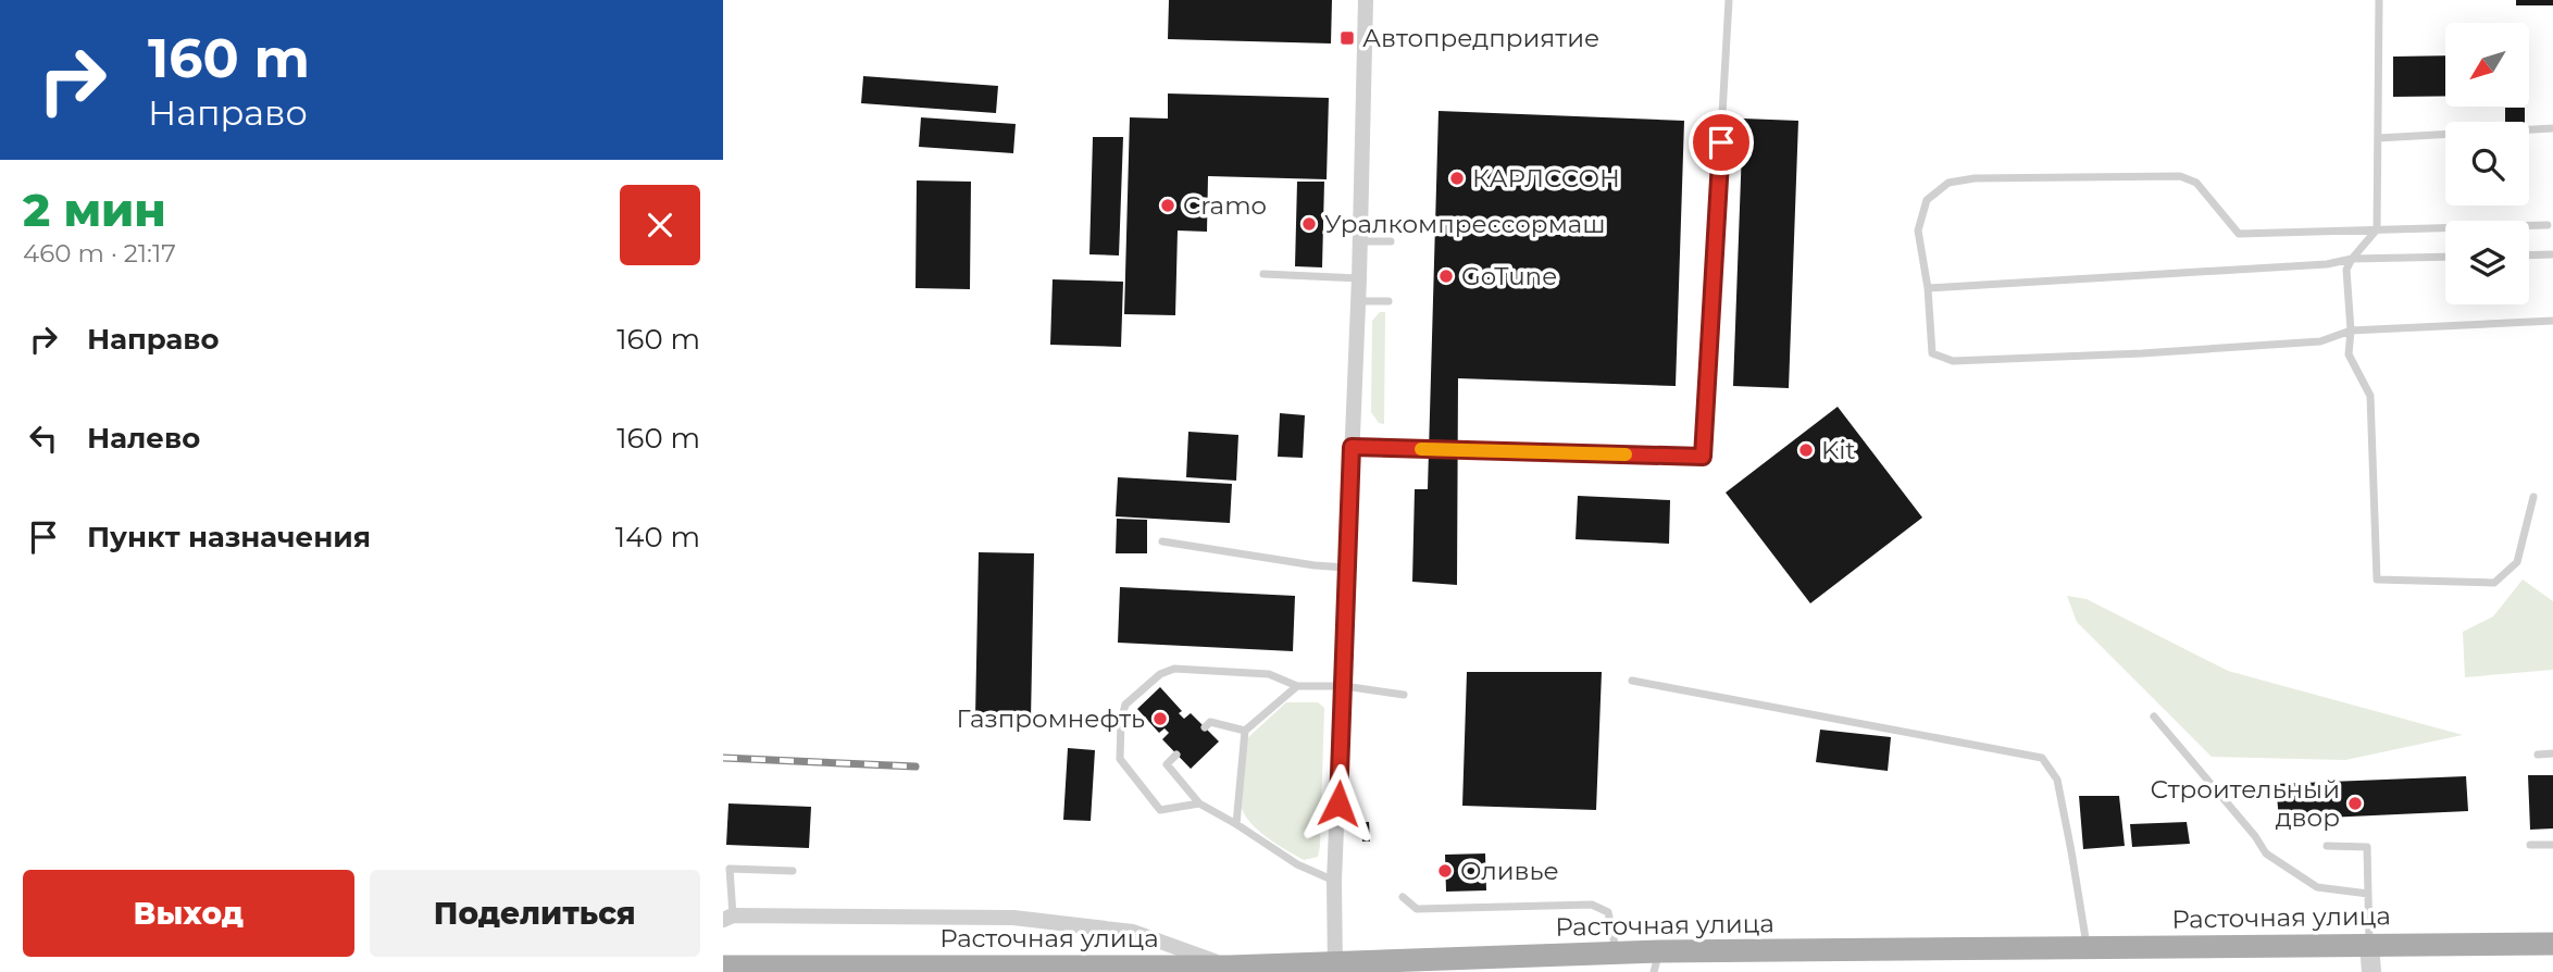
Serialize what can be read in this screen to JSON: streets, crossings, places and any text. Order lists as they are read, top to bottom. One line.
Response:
{"streets":{"main road":["Расточная улица"]},"places":{"transit":["Автопредприятие"],"other":["КАРЛССОН","Cramo","Уралкомпрессормаш","GoTune","Kit","Газпромнефть","Строительный двор","Оливье"]},"north":"bottom left","page":{"turn":["160 m","Направо"],"heading":["2 мин","460 m · 21:17"],"list":[{"name":"Направо","value":"160 m"},{"name":"Налево","value":"160 m"},{"name":"Пункт назначения","value":"140 m"}],"buttons":["Выход","Поделиться"]}}
